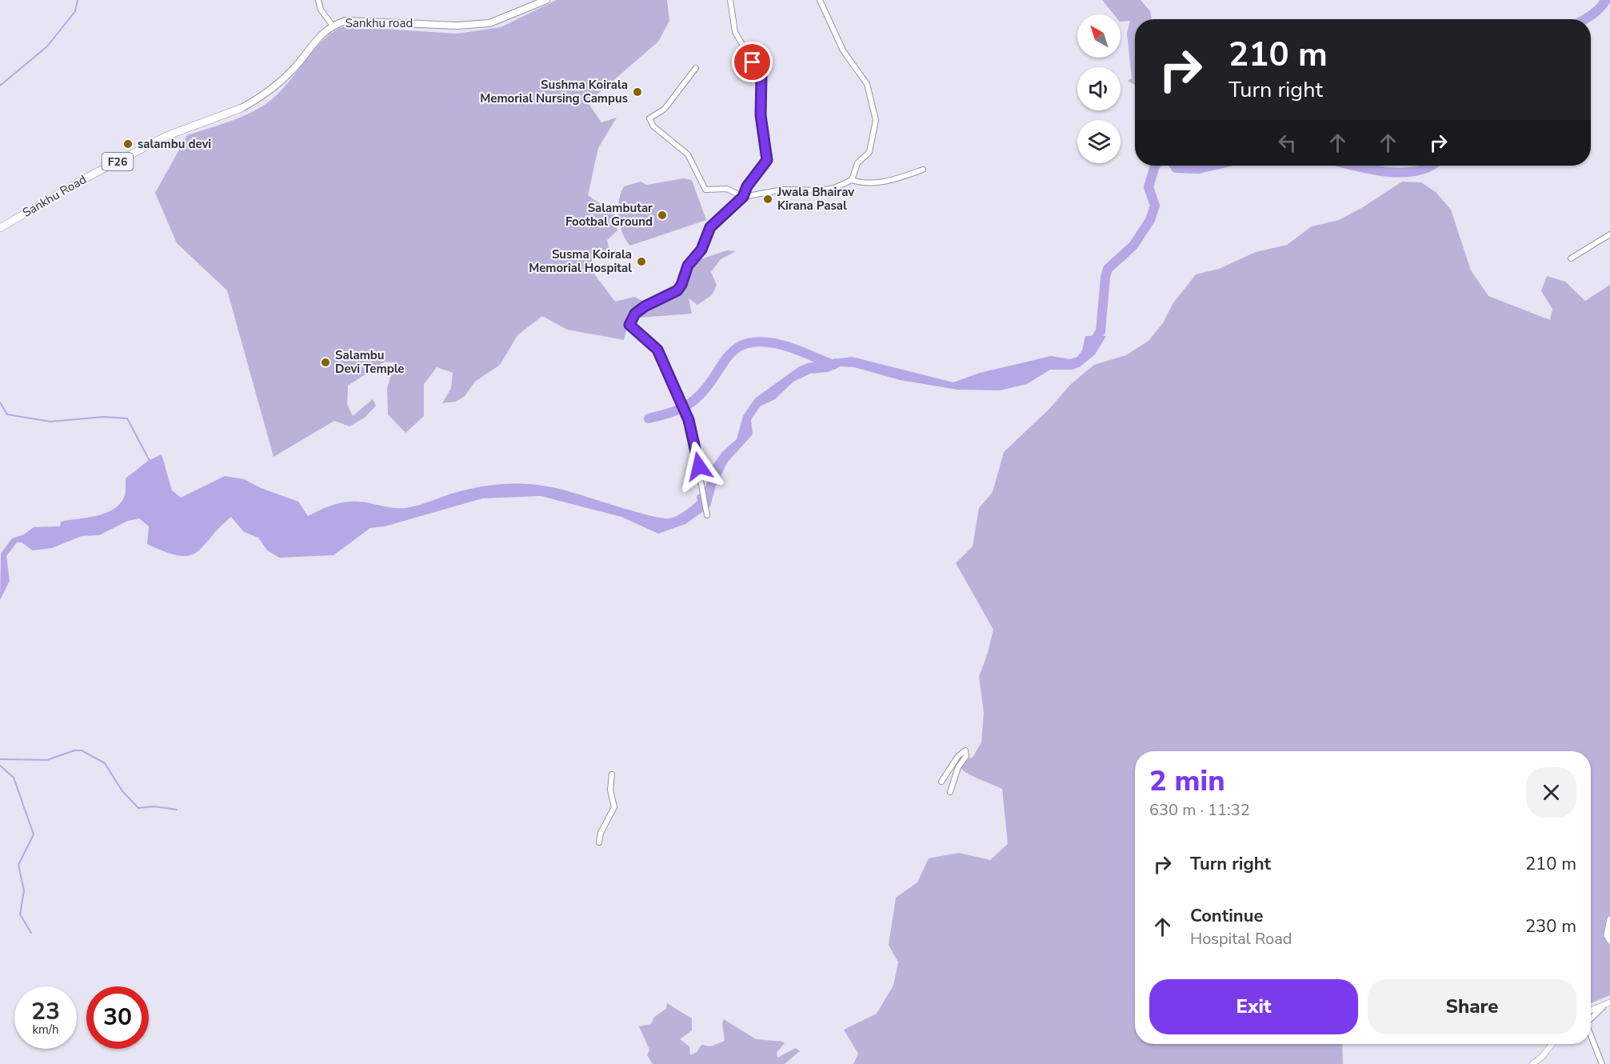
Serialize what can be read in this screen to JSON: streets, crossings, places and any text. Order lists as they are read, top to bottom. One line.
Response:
{"streets":{"main road":["Sankhu road","F26","Sankhu Road"]},"crossings":[["Sankhu road","Sankhu Road"]],"places":["Sushma Koirala Memorial Nursing Campus","salambu devi","Jwala Bhairav Kirana Pasal","Salambutar Footbal Ground","Susma Koirala Memorial Hospital","Salambu Devi Temple"],"north":"top left","page":{"turn":["210 m","Turn right"],"heading":["2 min","630 m · 11:32"],"list":[{"name":"Turn right","value":"210 m"},{"name":"Continue","note":"Hospital Road","value":"230 m"}],"buttons":["Exit","Share"],"speed":"23 km/h","limit":"30"}}
